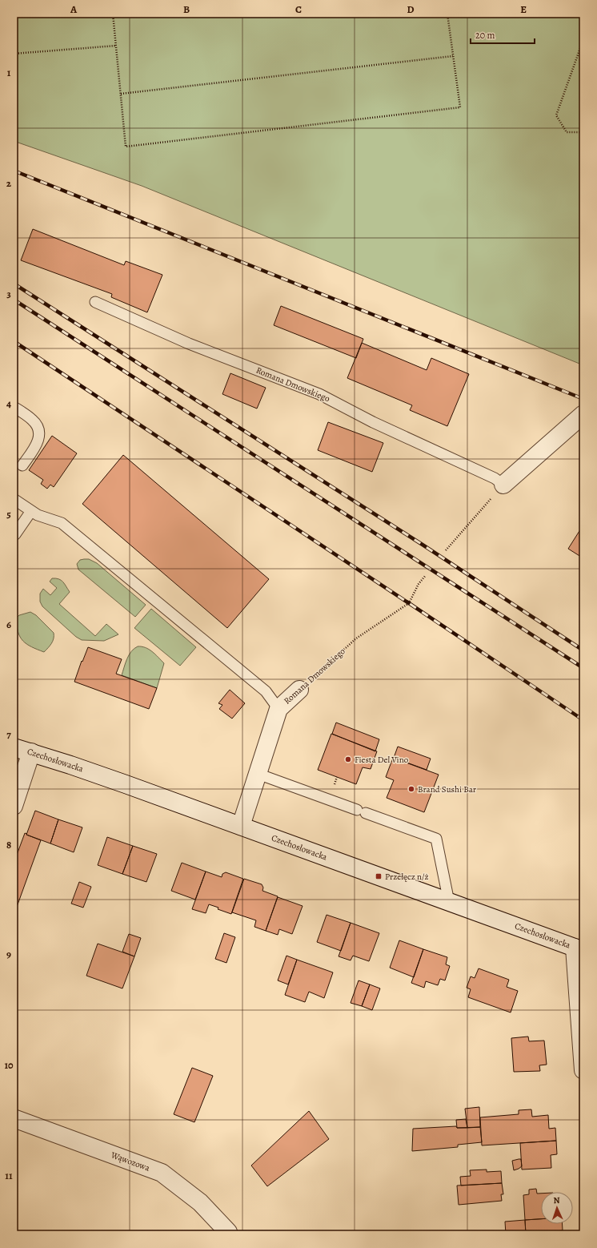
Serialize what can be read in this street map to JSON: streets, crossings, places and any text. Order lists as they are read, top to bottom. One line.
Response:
{"streets":{"street":["Romana Dmowskiego","Czechosłowacka","Wąwozowa"]},"crossings":[["Romana Dmowskiego","Czechosłowacka"]],"places":{"other":["Fiesta Del Vino","Brand Sushi Bar"],"transit":["Przełęcz n/ż"]},"scale_bar":"20 m","north":"top","grid":{"columns":["A","B","C","D","E"],"rows":["1","2","3","4","5","6","7","8","9","10","11"]}}
